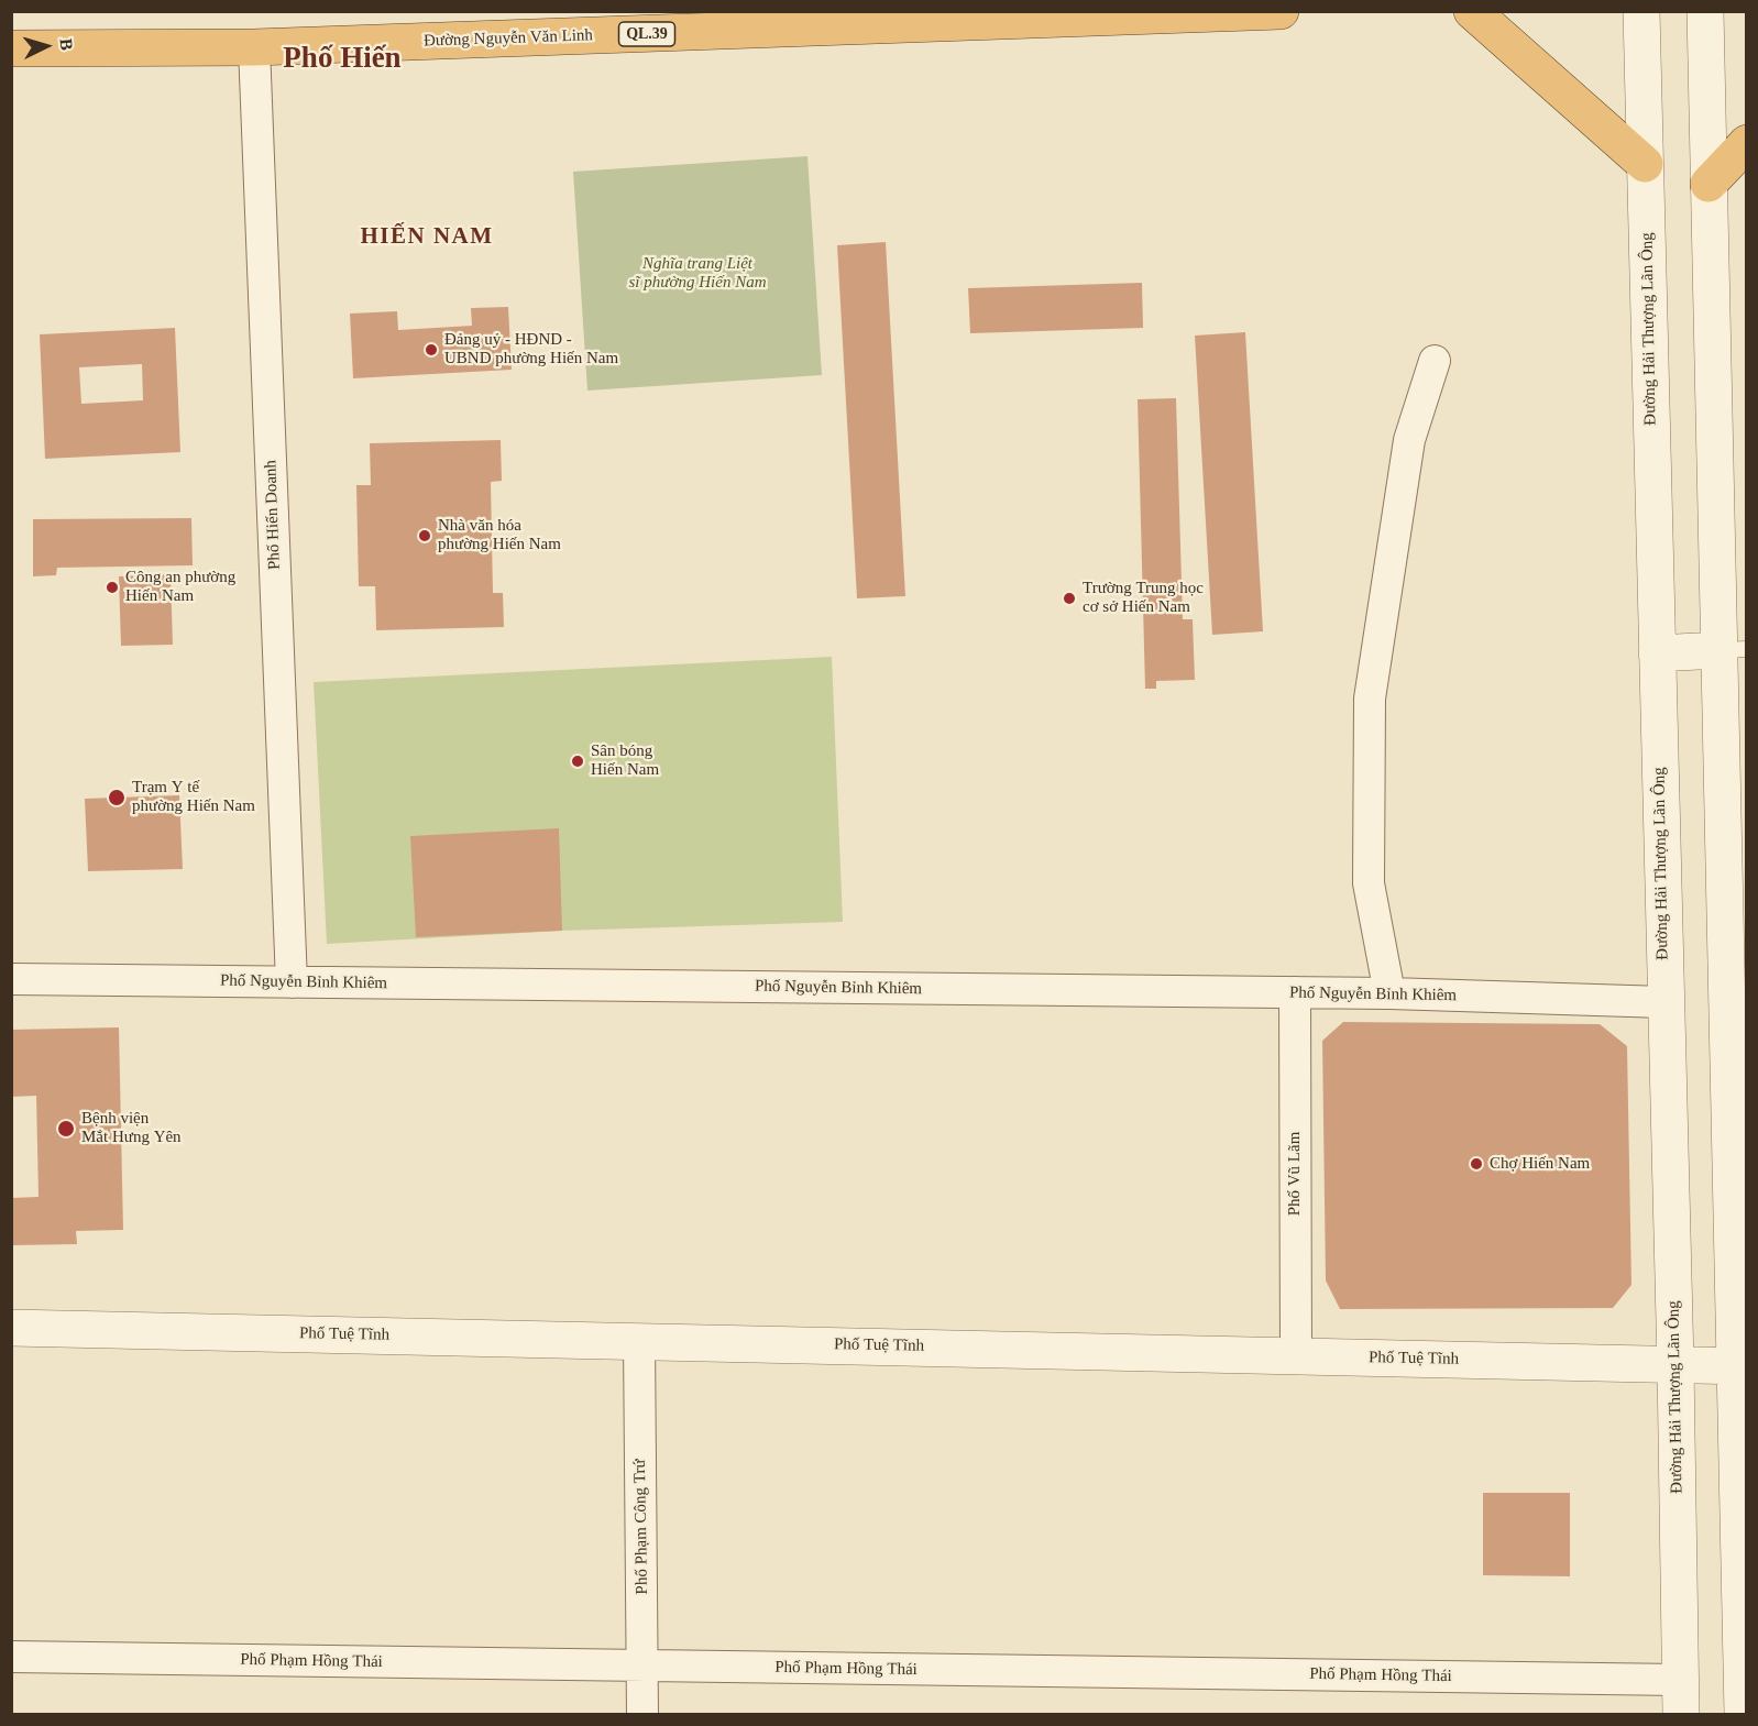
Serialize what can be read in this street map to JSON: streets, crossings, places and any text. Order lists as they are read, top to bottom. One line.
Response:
{"streets":{"highway":["QL.39","Đường Nguyễn Văn Linh"],"street":["Đường Hải Thượng Lãn Ông","Phố Hiến Doanh","Phố Nguyễn Bỉnh Khiêm","Phố Vũ Lãm","Phố Tuệ Tĩnh","Phố Phạm Công Trứ","Phố Phạm Hồng Thái"]},"crossings":[["Đường Nguyễn Văn Linh","Phố Hiến Doanh"],["Đường Hải Thượng Lãn Ông","Phố Nguyễn Bỉnh Khiêm"],["Đường Hải Thượng Lãn Ông","Phố Tuệ Tĩnh"],["Đường Hải Thượng Lãn Ông","Phố Phạm Hồng Thái"],["Phố Hiến Doanh","Phố Nguyễn Bỉnh Khiêm"],["Phố Nguyễn Bỉnh Khiêm","Phố Vũ Lãm"],["Phố Vũ Lãm","Phố Tuệ Tĩnh"],["Phố Tuệ Tĩnh","Phố Phạm Công Trứ"],["Phố Phạm Công Trứ","Phố Phạm Hồng Thái"]],"districts":["Phố Hiến","HIẾN NAM"],"parks":["Nghĩa trang Liệt sĩ phường Hiến Nam"],"places":["Đảng uỷ - HĐND - UBND phường Hiến Nam","Nhà văn hóa phường Hiến Nam","Công an phường Hiến Nam","Trường Trung học cơ sở Hiến Nam","Sân bóng Hiến Nam","Trạm Y tế phường Hiến Nam","Bệnh viện Mắt Hưng Yên","Chợ Hiến Nam"],"north":"right"}
